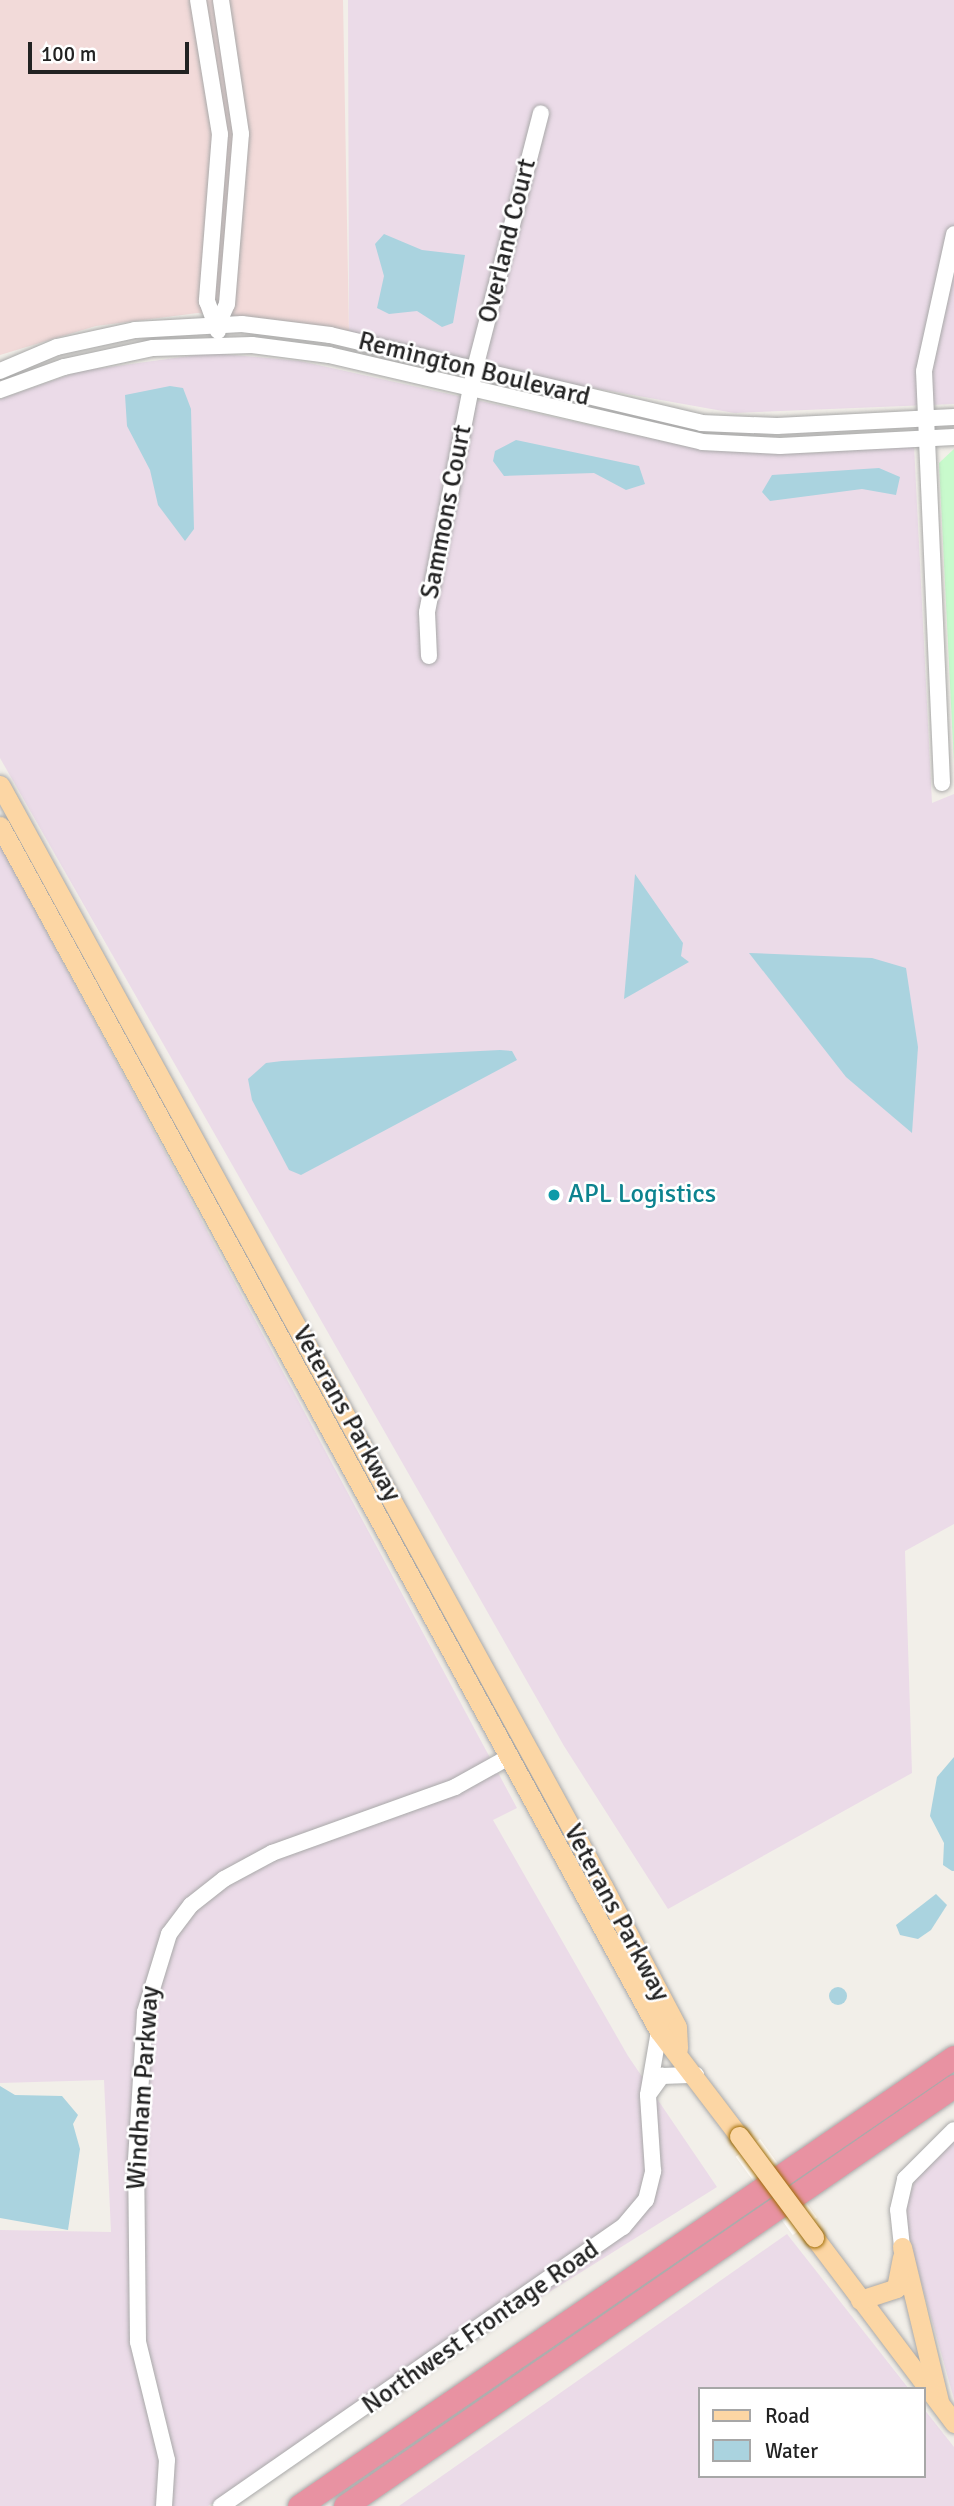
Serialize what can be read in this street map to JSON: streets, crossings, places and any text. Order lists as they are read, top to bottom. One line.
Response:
{"streets":{"main road":["Veterans Parkway"],"street":["Overland Court","Remington Boulevard","Sammons Court","Windham Parkway","Northwest Frontage Road"]},"crossings":[["Overland Court","Remington Boulevard"],["Overland Court","Sammons Court"],["Remington Boulevard","Sammons Court"],["Veterans Parkway","Windham Parkway"],["Veterans Parkway","Northwest Frontage Road"]],"places":["APL Logistics"],"legend":["Road","Water"],"scale_bar":"100 m"}
